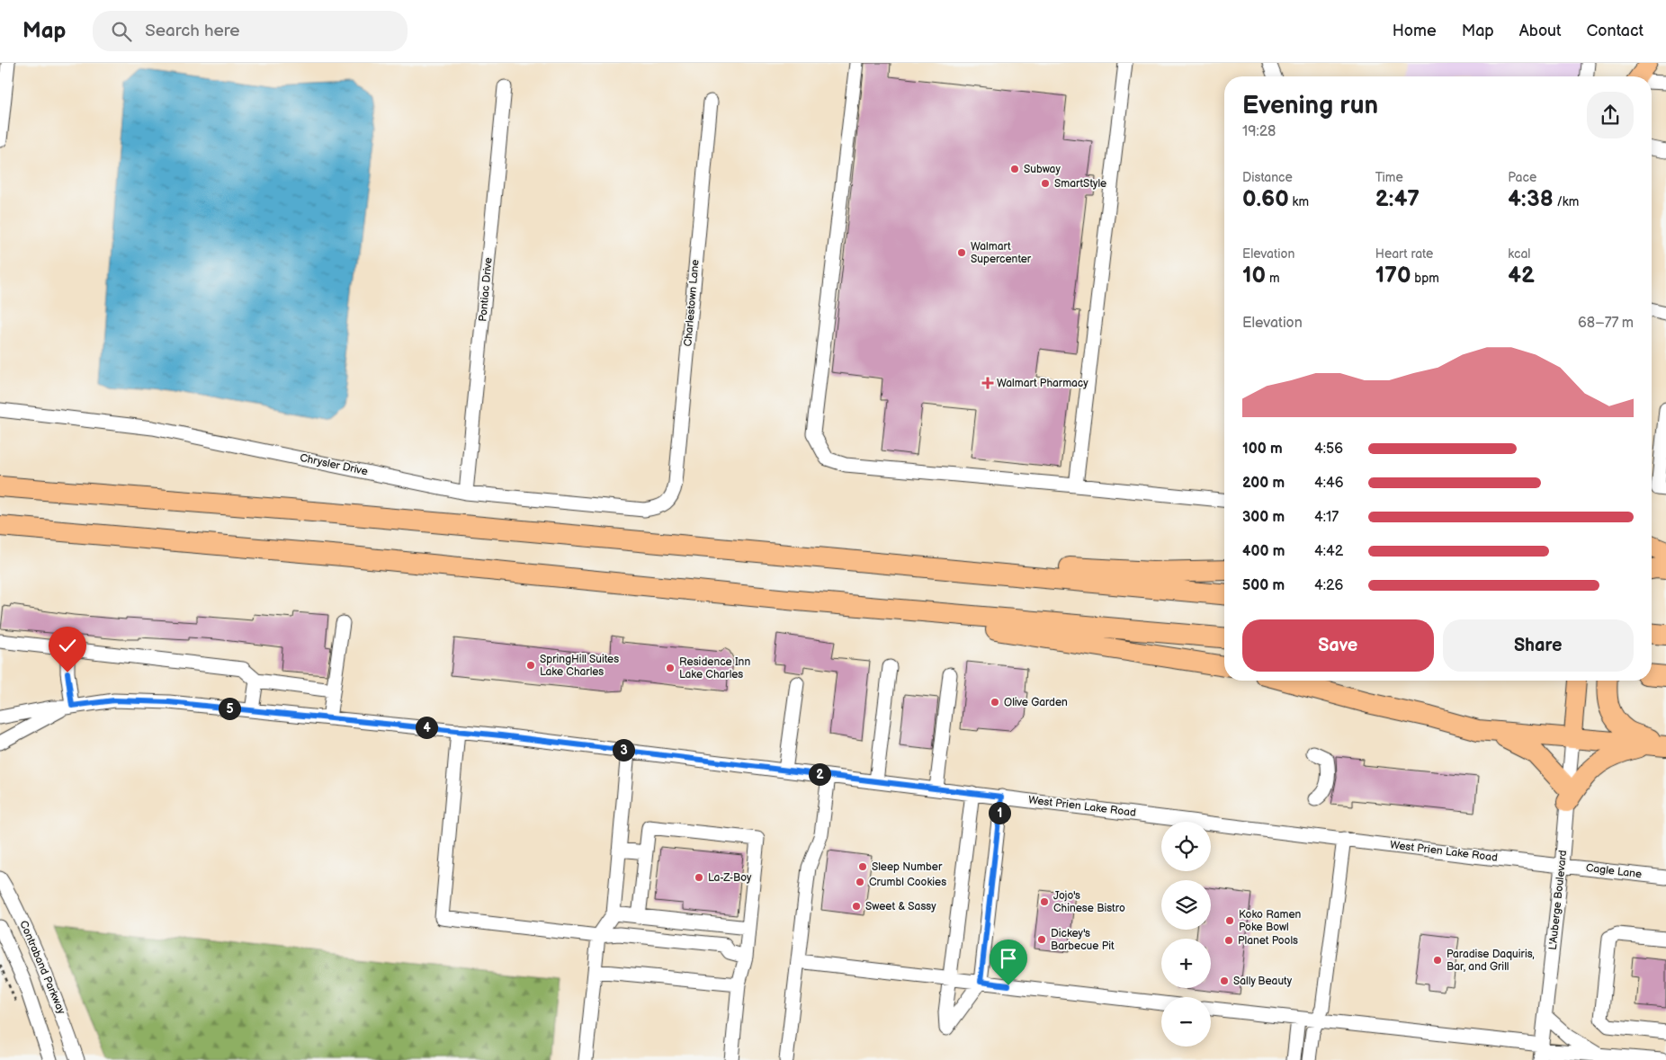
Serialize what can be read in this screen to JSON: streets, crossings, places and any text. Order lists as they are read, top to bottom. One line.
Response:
{"streets":{"street":["Pontiac Drive","Charlestown Lane","Chrysler Drive","West Prien Lake Road","Cagle Lane","L'Auberge Boulevard","Contraband Parkway"]},"crossings":[["Pontiac Drive","Chrysler Drive"],["Charlestown Lane","Chrysler Drive"],["West Prien Lake Road","Cagle Lane"],["West Prien Lake Road","L'Auberge Boulevard"],["Cagle Lane","L'Auberge Boulevard"]],"places":{"other":["Subway","SmartStyle","Walmart Supercenter","SpringHill Suites Lake Charles","Residence Inn Lake Charles","Olive Garden","Sleep Number","La-Z-Boy","Crumbl Cookies","Jojo's Chinese Bistro","Sweet & Sassy","Koko Ramen Poke Bowl","Dickey's Barbecue Pit","Planet Pools","Paradise Daquiris, Bar, and Grill","Sally Beauty"],"health":["Walmart Pharmacy"]},"page":{"header":"Map","search":"Search here","nav":["Home","Map","About","Contact"],"heading":["Evening run","19:28"],"stats":[["Distance","0.60 km"],["Time","2:47"],["Pace","4:38 /km"],["Elevation","10 m"],["Heart rate","170 bpm"],["kcal","42"]],"chart":["Elevation","68–77 m"],"list":[{"name":"100 m","note":"4:56"},{"name":"200 m","note":"4:46"},{"name":"300 m","note":"4:17"},{"name":"400 m","note":"4:42"},{"name":"500 m","note":"4:26"}],"buttons":["Save","Share"],"pins":["5","4","3","2","1"],"map_buttons":["+","−"]}}
